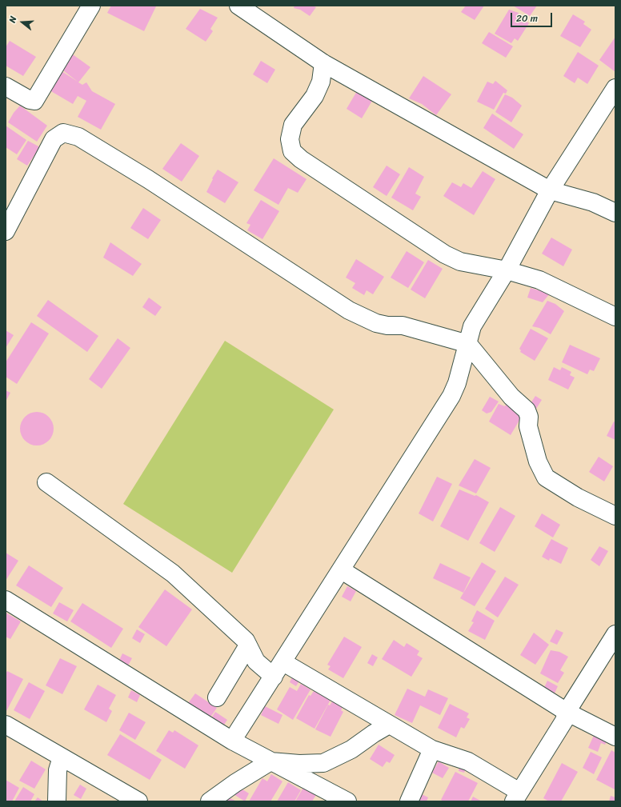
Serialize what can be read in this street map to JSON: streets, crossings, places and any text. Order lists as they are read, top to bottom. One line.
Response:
{"scale_bar":"20 m","north":"left"}
